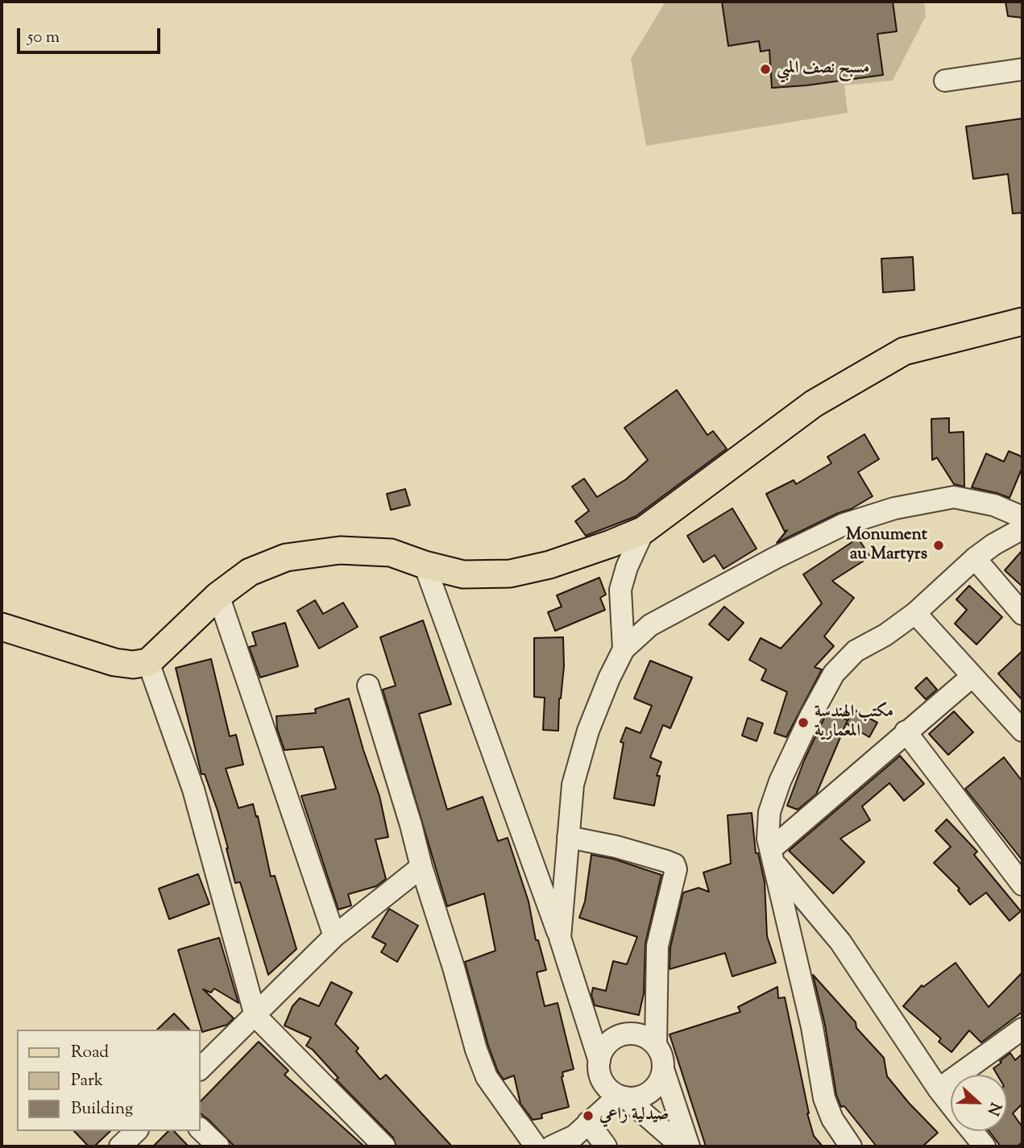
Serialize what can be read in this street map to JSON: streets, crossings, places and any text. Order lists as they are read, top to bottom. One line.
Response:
{"places":["مسبح نصف المبي","Monument au Martyrs","مكتب الهندسة المعمارية","صيدلية راعي"],"legend":["Road","Park","Building"],"scale_bar":"50 m","north":"right"}
